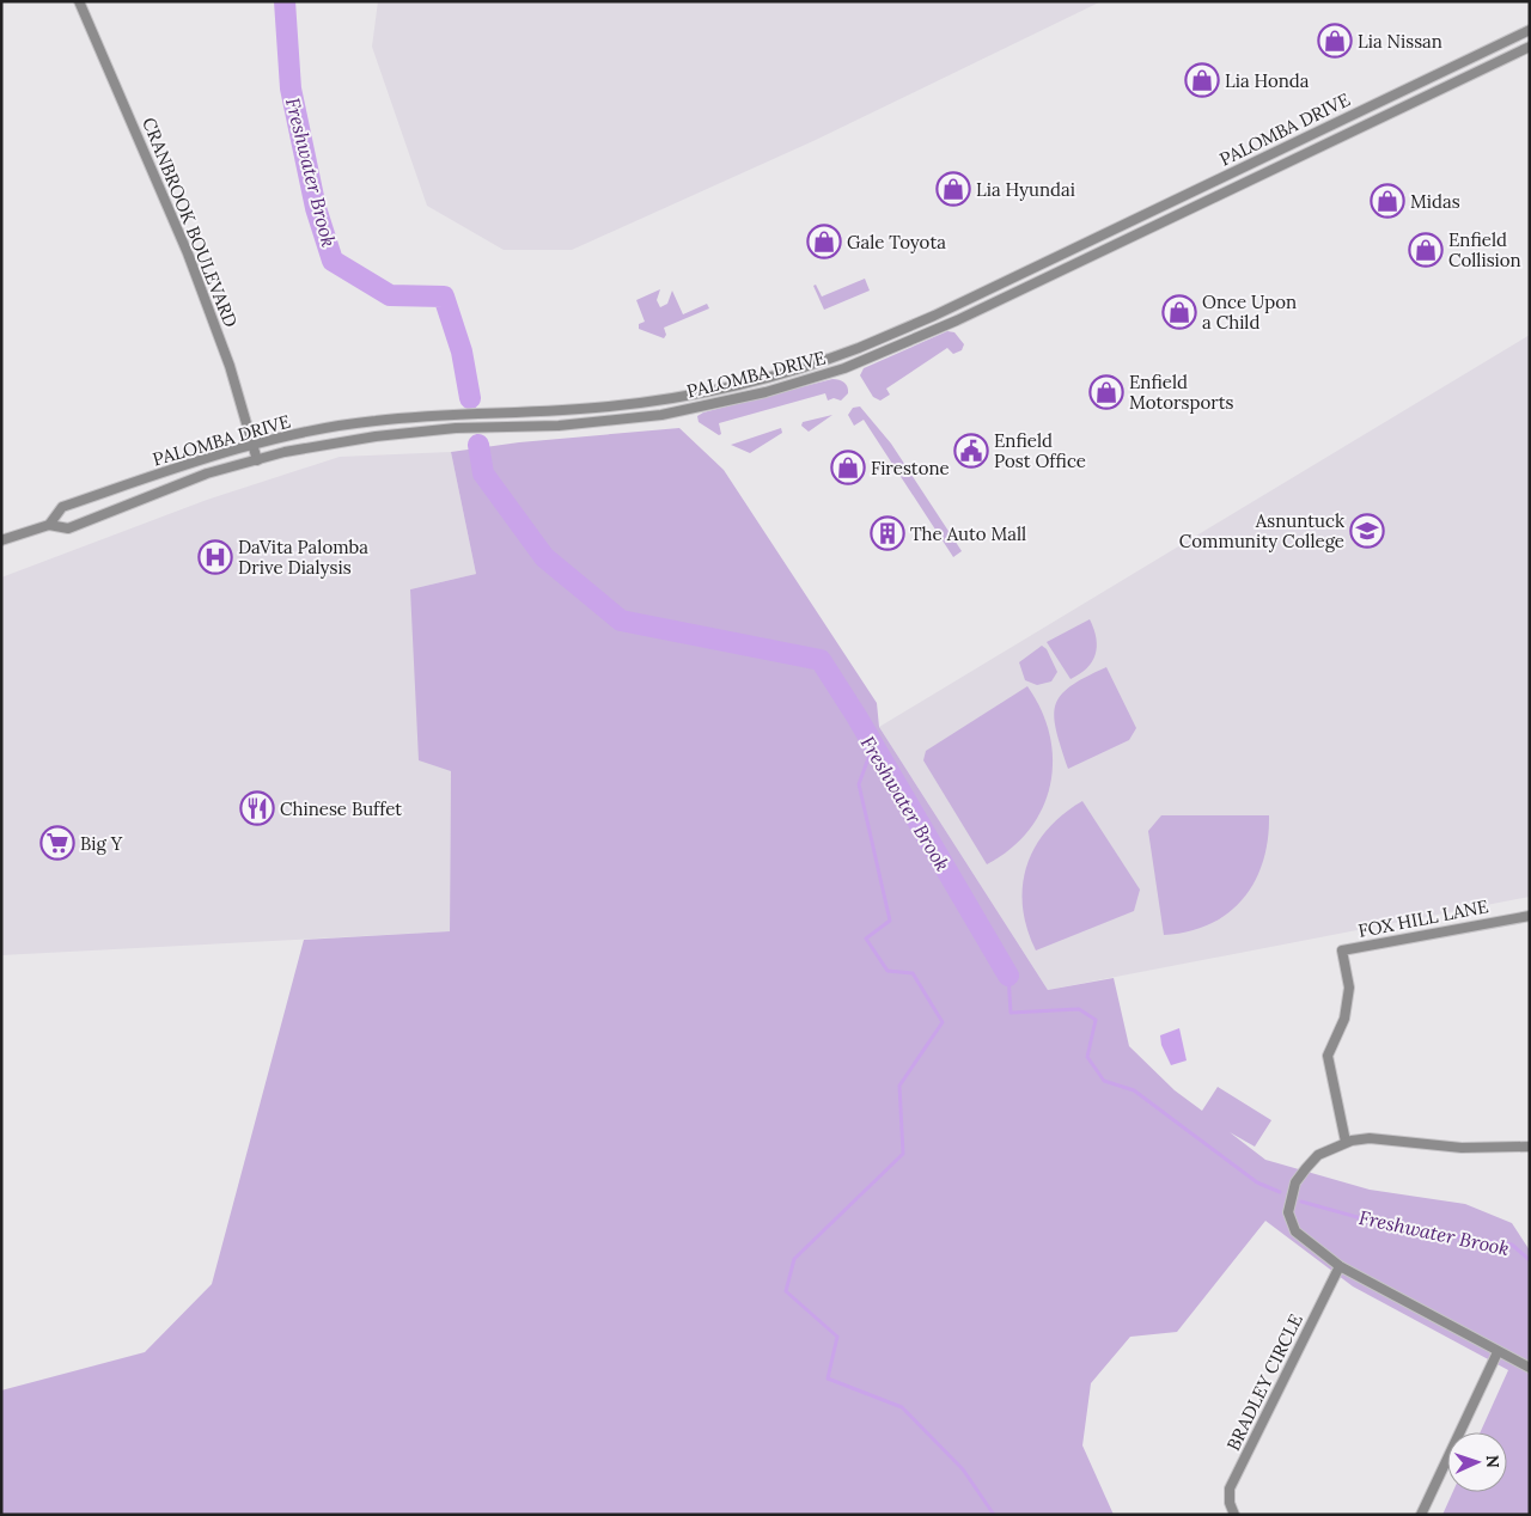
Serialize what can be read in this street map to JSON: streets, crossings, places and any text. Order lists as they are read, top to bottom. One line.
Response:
{"streets":{"street":["PALOMBA DRIVE","CRANBROOK BOULEVARD","FOX HILL LANE","BRADLEY CIRCLE"]},"crossings":[["PALOMBA DRIVE","CRANBROOK BOULEVARD"]],"water":["Freshwater Brook"],"places":{"shop":["Lia Nissan","Lia Honda","Lia Hyundai","Midas","Gale Toyota","Enfield Collision","Once Upon a Child","Enfield Motorsports","Firestone"],"public building":["Enfield Post Office"],"school or university":["Asnuntuck Community College"],"building":["The Auto Mall"],"hospital":["DaVita Palomba Drive Dialysis"],"restaurant":["Chinese Buffet"],"supermarket":["Big Y"]},"north":"right"}
